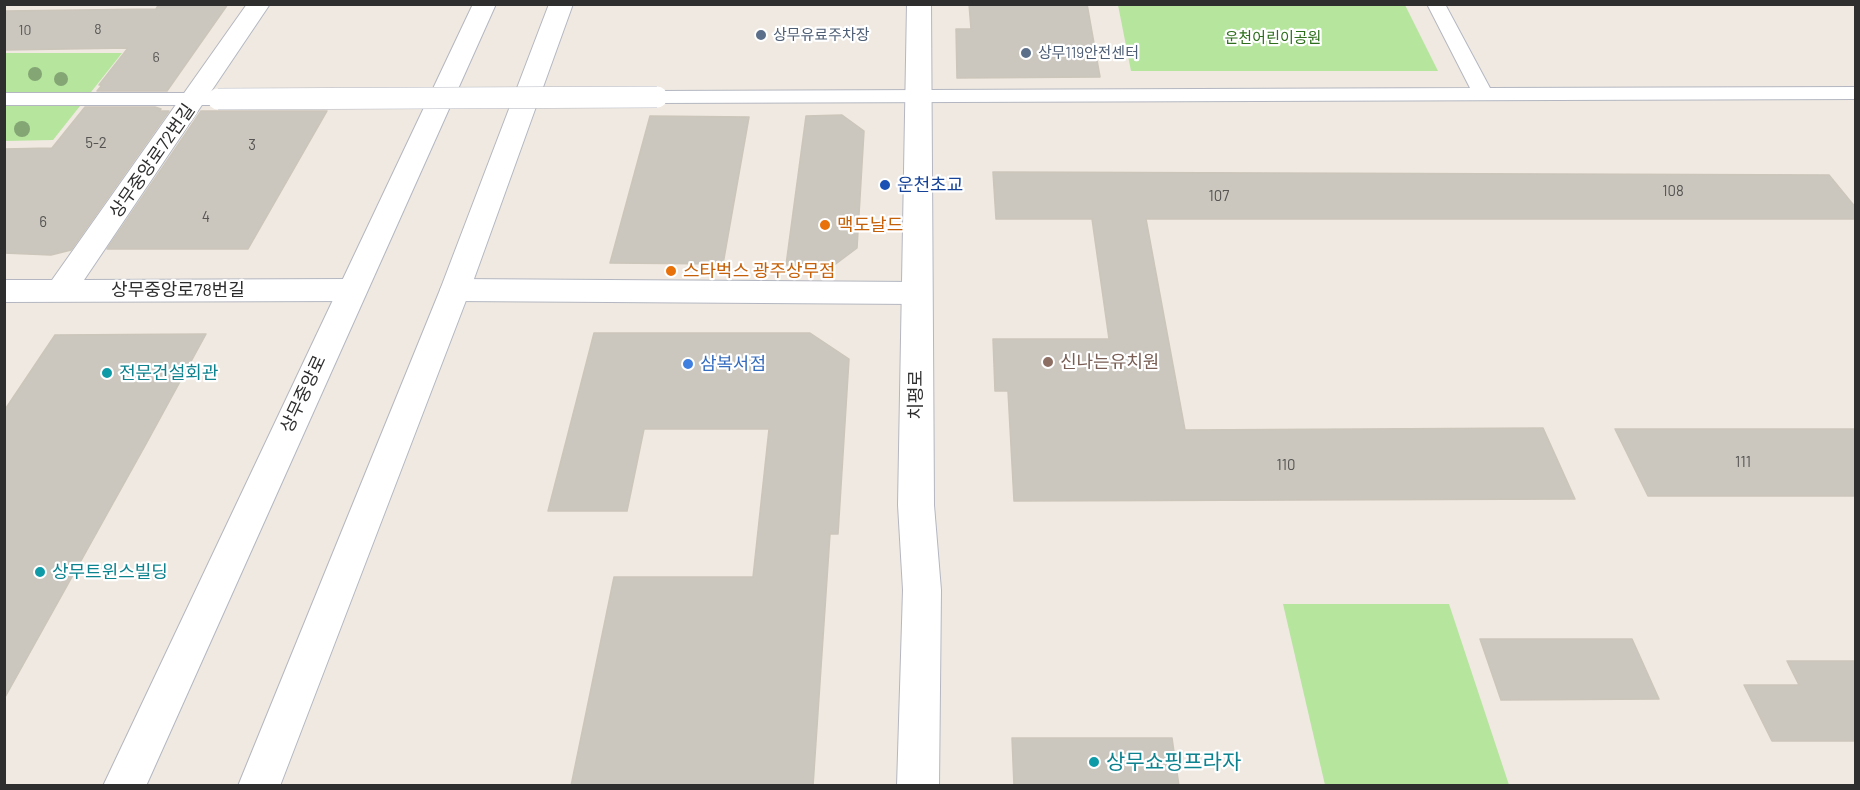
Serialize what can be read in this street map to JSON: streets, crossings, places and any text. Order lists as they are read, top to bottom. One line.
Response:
{"streets":{"street":["상무중앙로72번길","상무중앙로78번길","상무중앙로","치평로"]},"crossings":[["상무중앙로72번길","상무중앙로78번길"],["상무중앙로78번길","상무중앙로"]],"parks":["운천어린이공원"],"places":["상무유료주차장","상무119안전센터","운천초교","맥도날드","스타벅스 광주상무점","신나는유치원","삼복서점","전문건설회관","상무트윈스빌딩","상무쇼핑프라자"],"house_numbers":["8","10","6","5-2","3","108","107","4","6","111","110"]}
